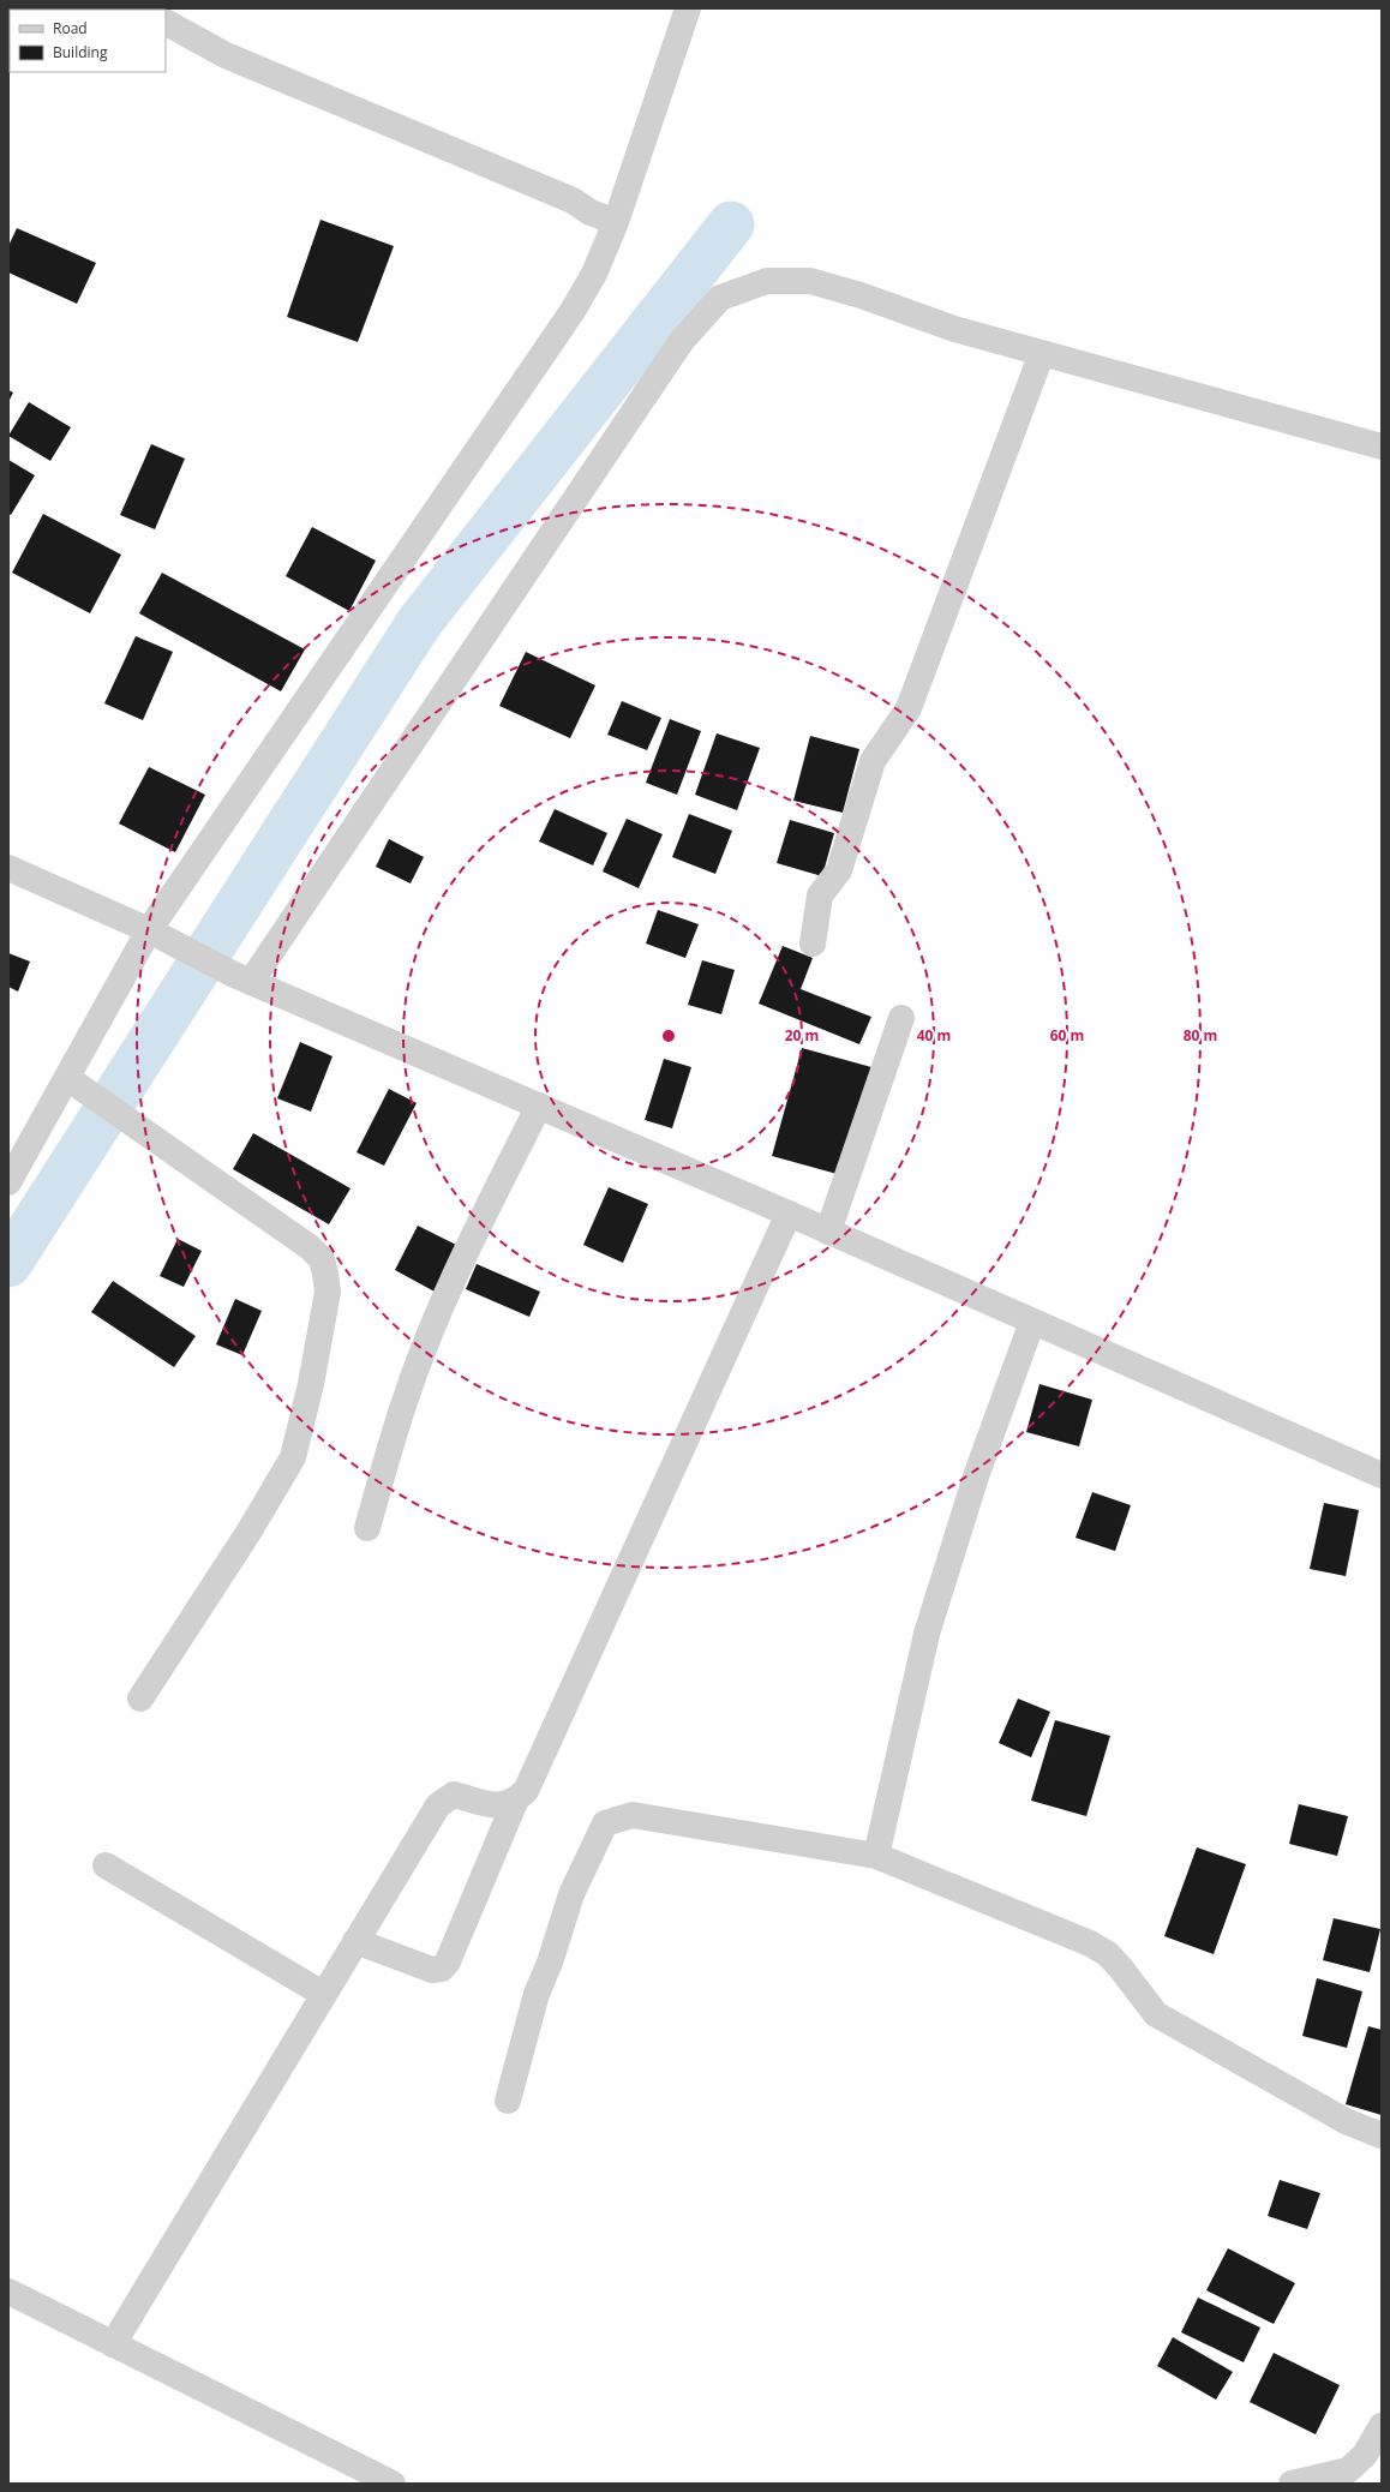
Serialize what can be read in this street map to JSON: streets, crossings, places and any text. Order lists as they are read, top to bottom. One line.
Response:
{"legend":["Road","Building"],"rings":["20 m","40 m","60 m","80 m"]}
